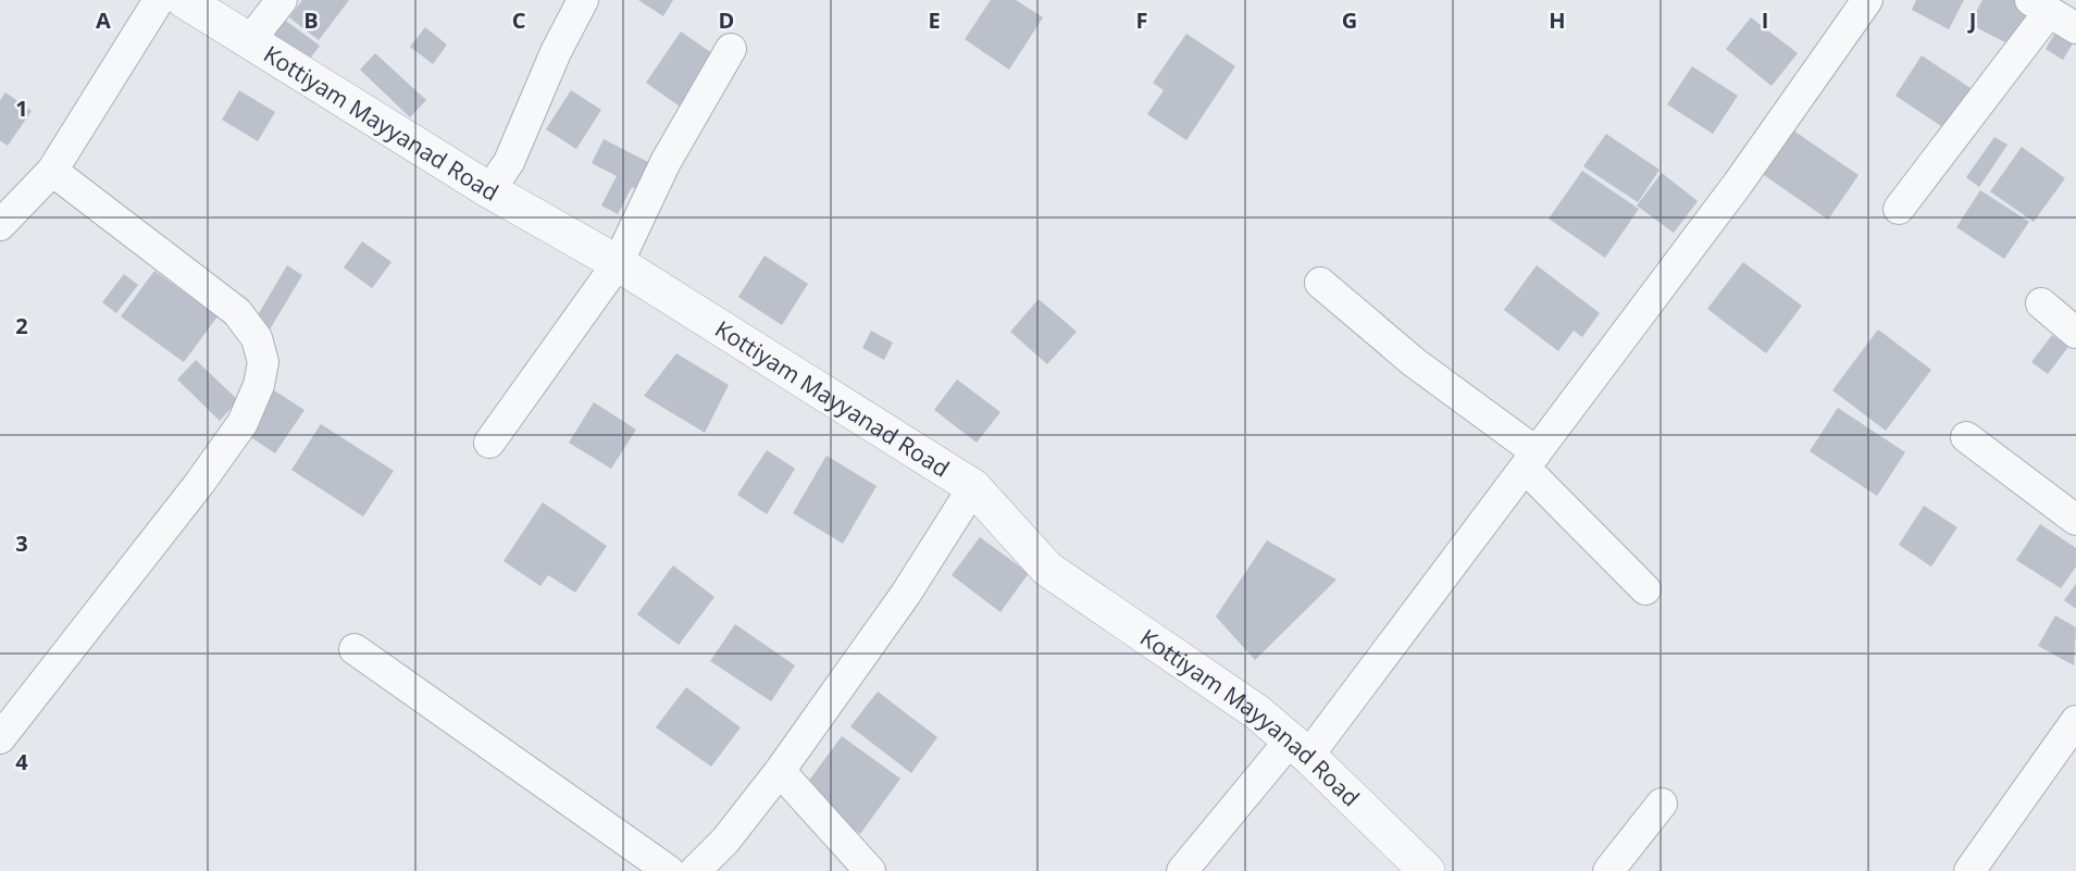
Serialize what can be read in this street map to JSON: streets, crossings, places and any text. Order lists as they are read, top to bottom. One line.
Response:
{"streets":{"street":["Kottiyam Mayyanad Road"]},"grid":{"columns":["A","B","C","D","E","F","G","H","I","J"],"rows":["1","2","3","4"]}}
